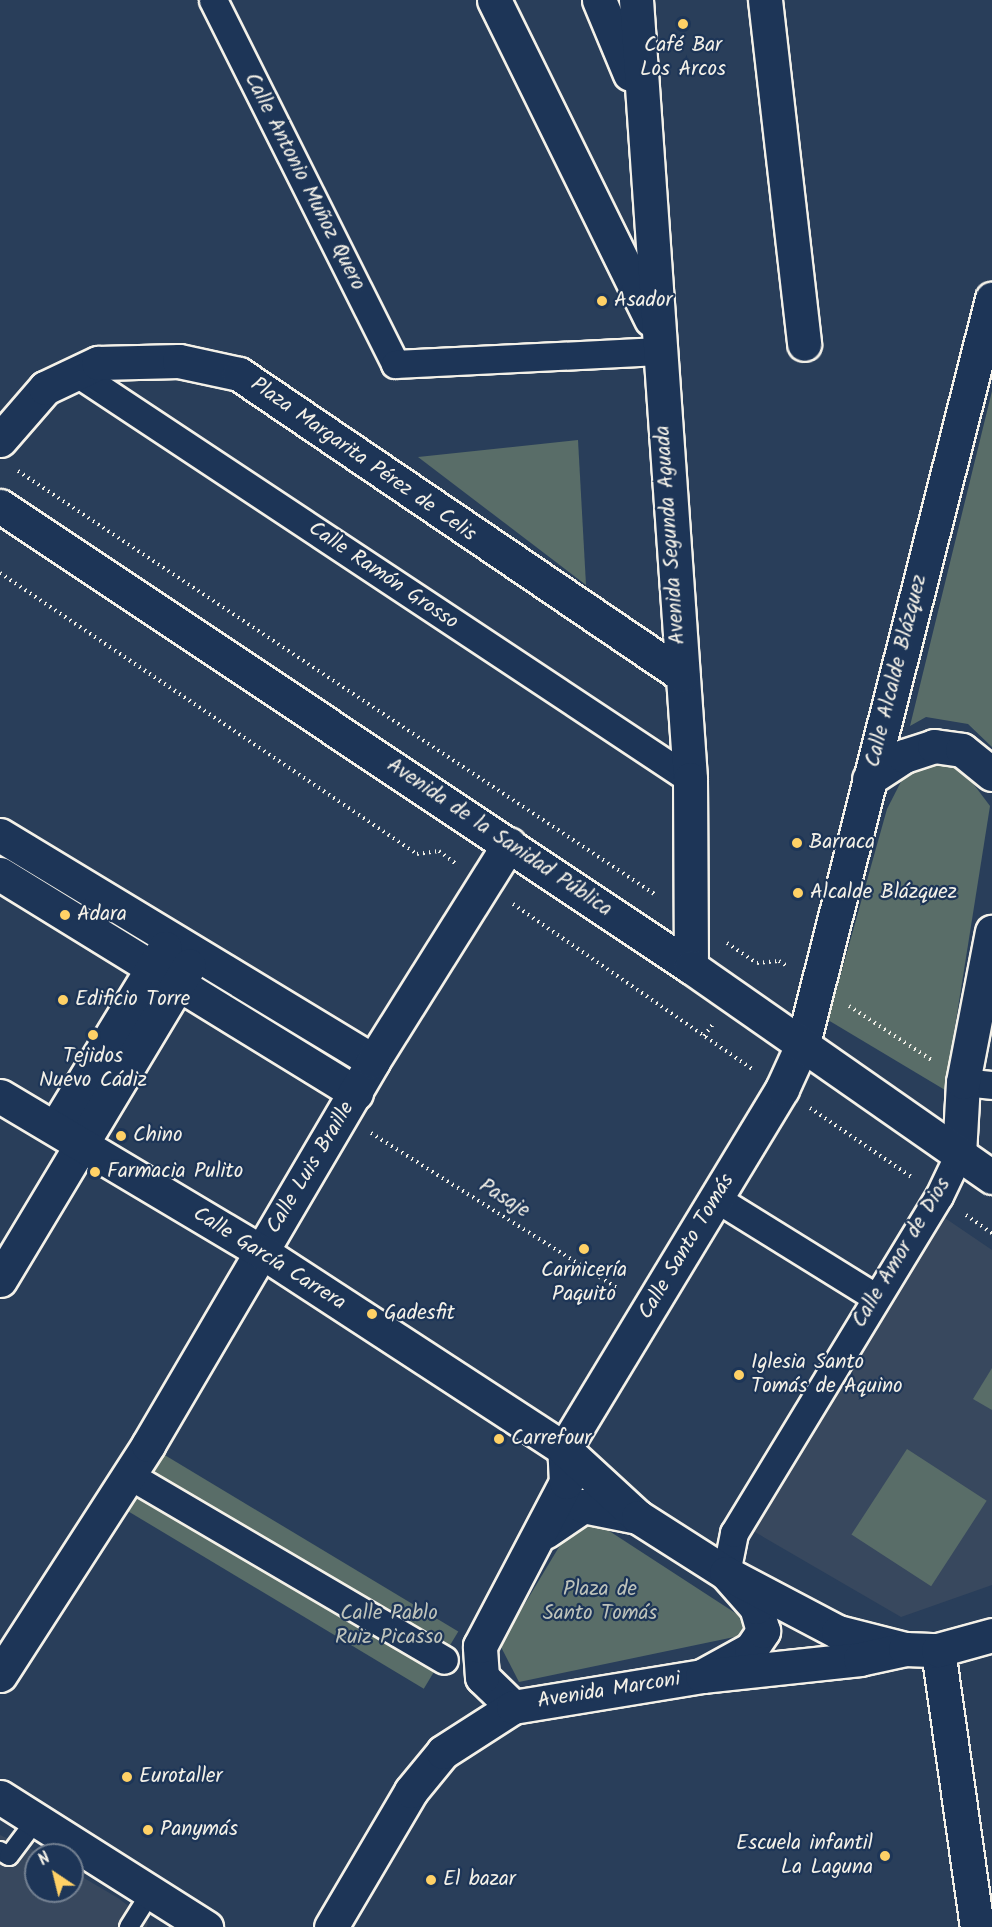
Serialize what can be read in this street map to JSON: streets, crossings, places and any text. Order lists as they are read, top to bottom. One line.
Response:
{"streets":{"street":["Calle Antonio Muñoz Quero","Plaza Margarita Pérez de Celis","Avenida Segunda Aguada","Calle Ramón Grosso","Calle Alcalde Blázquez","Avenida de la Sanidad Pública","Calle Luis Braille","Calle Santo Tomás","Calle Amor de Dios","Calle García Carrera","Avenida Marconi"],"path":["Pasaje"]},"crossings":[["Calle Antonio Muñoz Quero","Avenida Segunda Aguada"],["Plaza Margarita Pérez de Celis","Avenida Segunda Aguada"],["Plaza Margarita Pérez de Celis","Calle Ramón Grosso"],["Avenida Segunda Aguada","Calle Ramón Grosso"],["Avenida Segunda Aguada","Avenida de la Sanidad Pública"],["Calle Alcalde Blázquez","Avenida de la Sanidad Pública"],["Calle Alcalde Blázquez","Calle Santo Tomás"],["Avenida de la Sanidad Pública","Calle Luis Braille"],["Avenida de la Sanidad Pública","Calle Santo Tomás"],["Avenida de la Sanidad Pública","Calle Amor de Dios"],["Calle Luis Braille","Pasaje"],["Calle Luis Braille","Calle García Carrera"],["Pasaje","Calle Santo Tomás"],["Calle Santo Tomás","Calle García Carrera"]],"parks":["Plaza de Santo Tomás","Calle Pablo Ruiz Picasso"],"places":["Café Bar Los Arcos","Asador","Barraca","Alcalde Blázquez","Adara","Edificio Torre","Tejidos Nuevo Cádiz","Chino","Farmacia Pulito","Carnicería Paquito","Gadesfit","Iglesia Santo Tomás de Aquino","Carrefour","Eurotaller","Panymás","Escuela infantil La Laguna","El bazar"],"north":"top left"}
